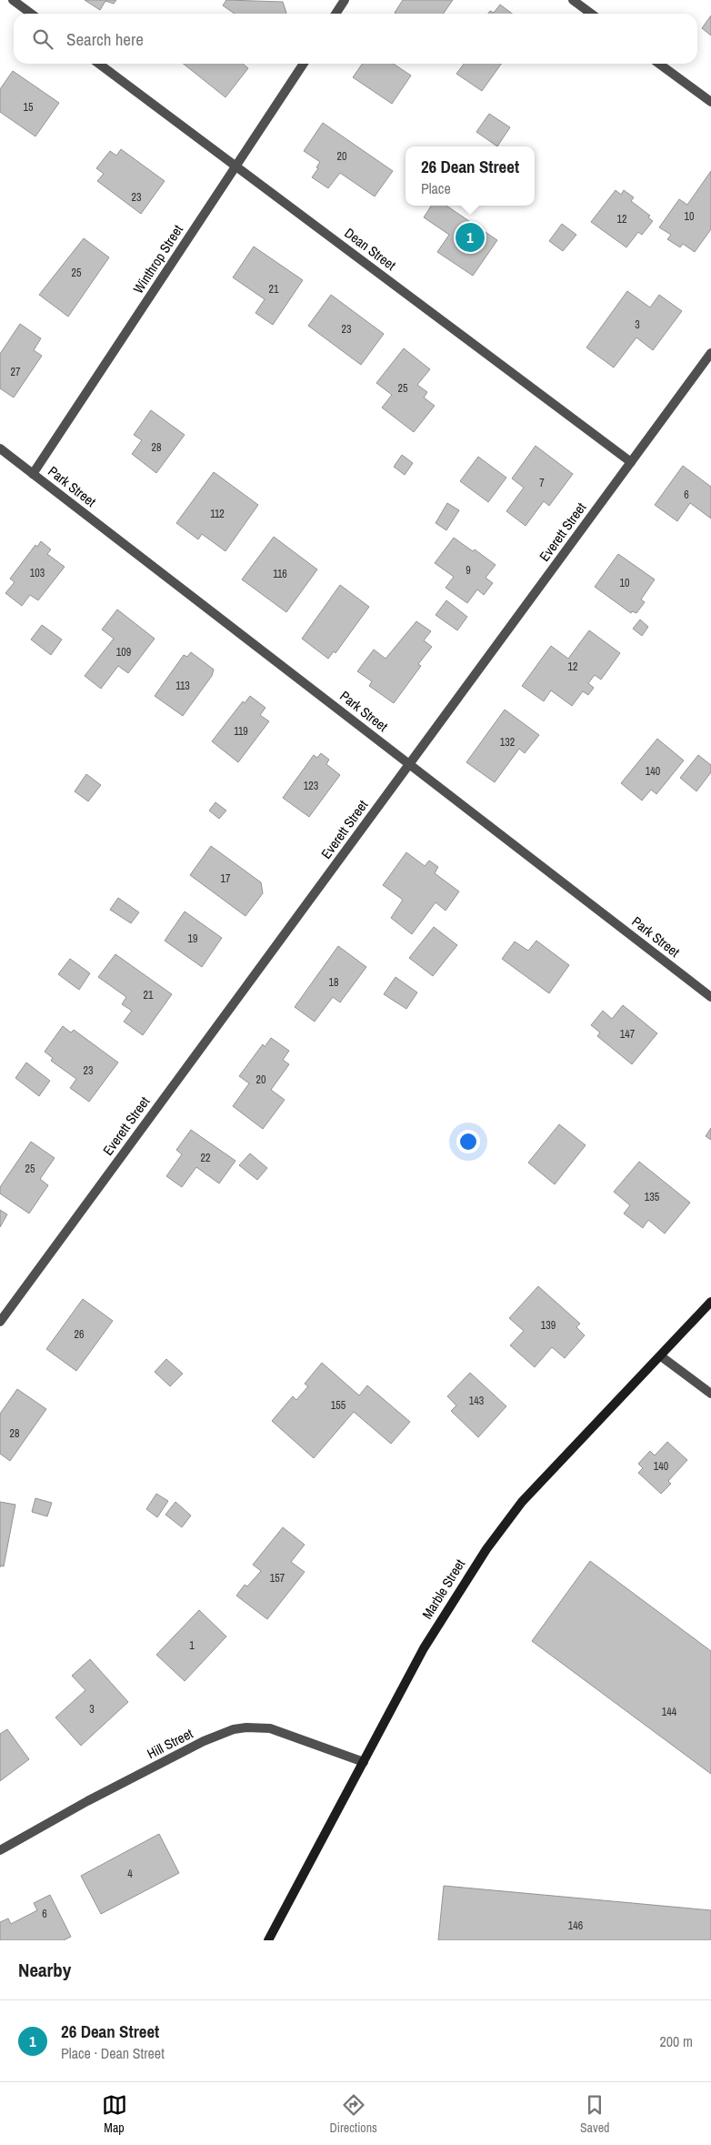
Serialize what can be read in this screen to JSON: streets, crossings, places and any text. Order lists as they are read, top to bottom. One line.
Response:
{"streets":{"main road":["Marble Street"],"street":["Dean Street","Winthrop Street","Park Street","Everett Street","Hill Street"]},"crossings":[["Dean Street","Winthrop Street"],["Dean Street","Everett Street"],["Winthrop Street","Park Street"],["Park Street","Everett Street"],["Marble Street","Hill Street"]],"house_numbers":["15","20","23","10","12","25","21","3","23","27","25","28","7","6","112","9","103","116","10","109","12","113","119","132","140","123","17","19","18","21","147","23","20","22","25","135","139","26","143","155","28","140","157","1","3","144","4","6","146"],"page":{"search":"Search here","popup":["26 Dean Street","Place"],"pins":"1","heading":"Nearby","list":[{"mark":"1","name":"26 Dean Street","note":"Place · Dean Street","value":"200 m"}],"nav":["Map","Directions","Saved"]}}
